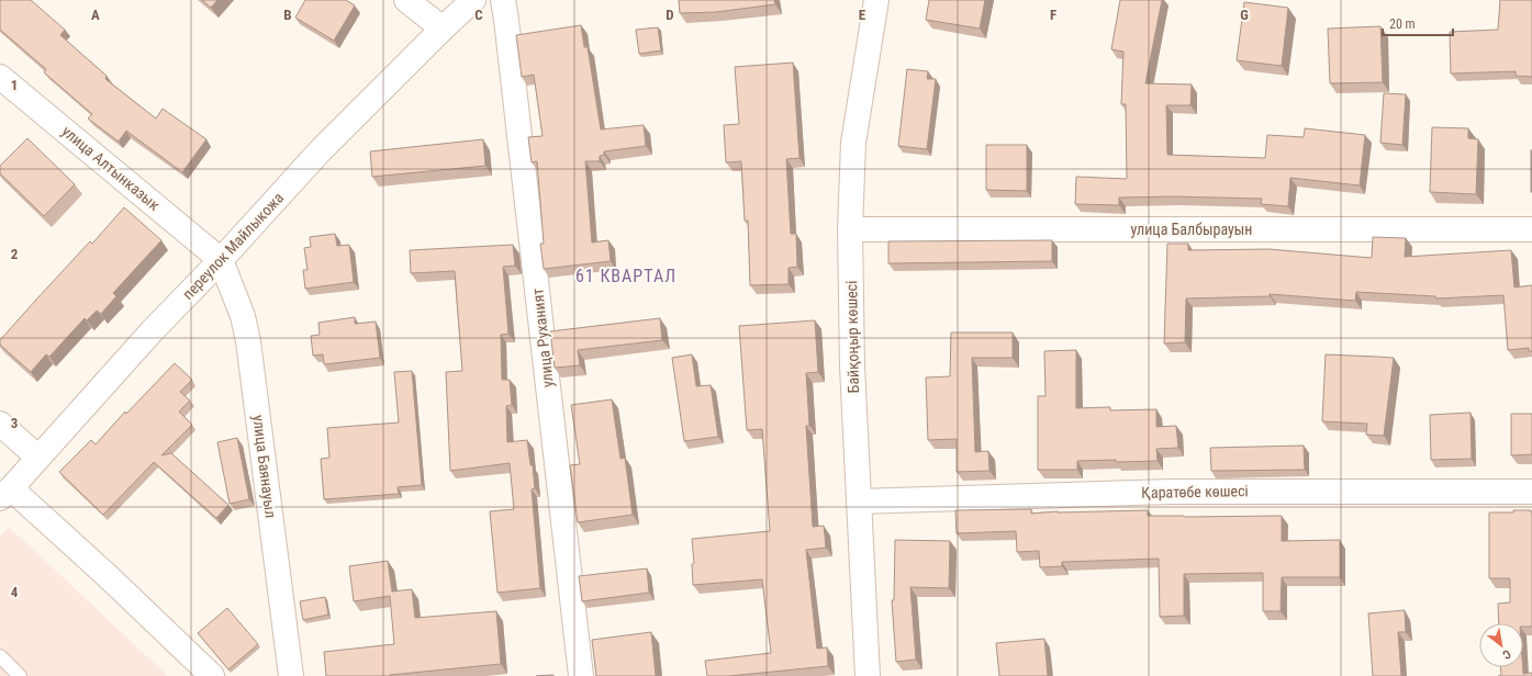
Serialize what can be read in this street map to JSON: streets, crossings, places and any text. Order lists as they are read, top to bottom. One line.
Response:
{"streets":{"street":["улица Алтынказык","улица Балбырауын","переулок Майлыкожа","Байқоңыр көшесі","улица Руханият","улица Баянауыл","Қаратөбе көшесі"]},"crossings":[["улица Алтынказык","переулок Майлыкожа"],["улица Алтынказык","улица Баянауыл"],["улица Балбырауын","Байқоңыр көшесі"],["переулок Майлыкожа","улица Баянауыл"],["Байқоңыр көшесі","Қаратөбе көшесі"]],"districts":["61 КВАРТАЛ"],"scale_bar":"20 m","north":"bottom right","grid":{"columns":["A","B","C","D","E","F","G"],"rows":["1","2","3","4"]}}
